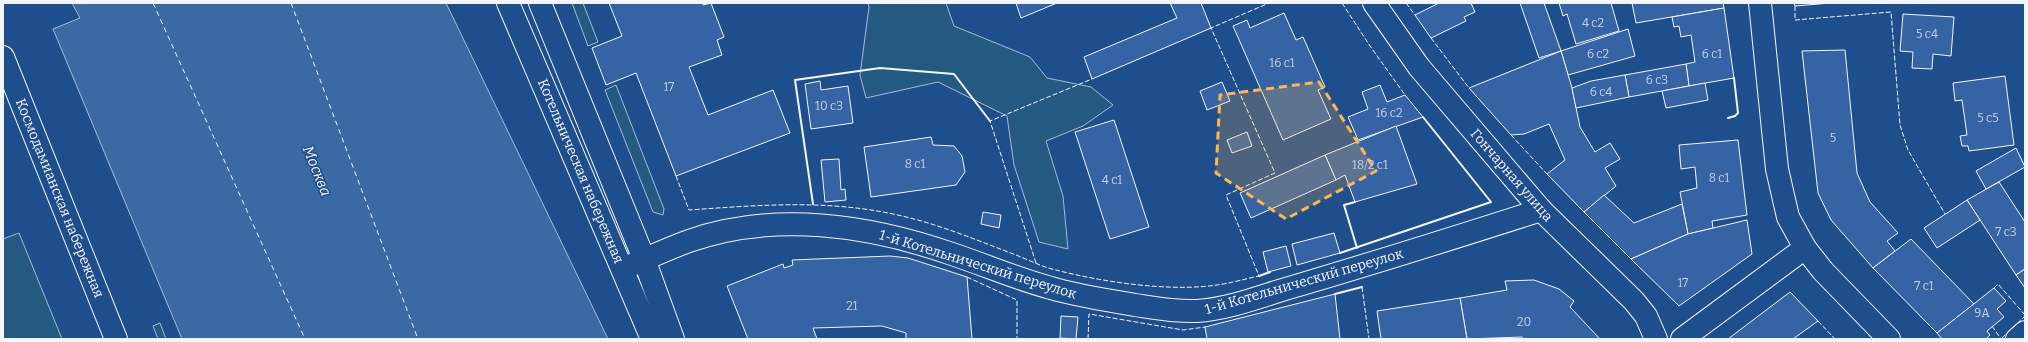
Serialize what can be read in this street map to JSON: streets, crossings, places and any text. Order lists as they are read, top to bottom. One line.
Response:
{"streets":{"street":["Котельническая набережная","Гончарная улица","Космодамианская набережная","1-й Котельнический переулок"]},"crossings":[["Котельническая набережная","1-й Котельнический переулок"],["Гончарная улица","1-й Котельнический переулок"]],"water":["Москва"],"house_numbers":["4 с2","5 с4","6 с2","6 с1","16 с1","6 с3","17","6 с4","10 с3","16 с2","5 с5","5","8 с1","18/2 с1","8 с1","4 с1","7 с3","17","7 с1","21","9А","20"]}
